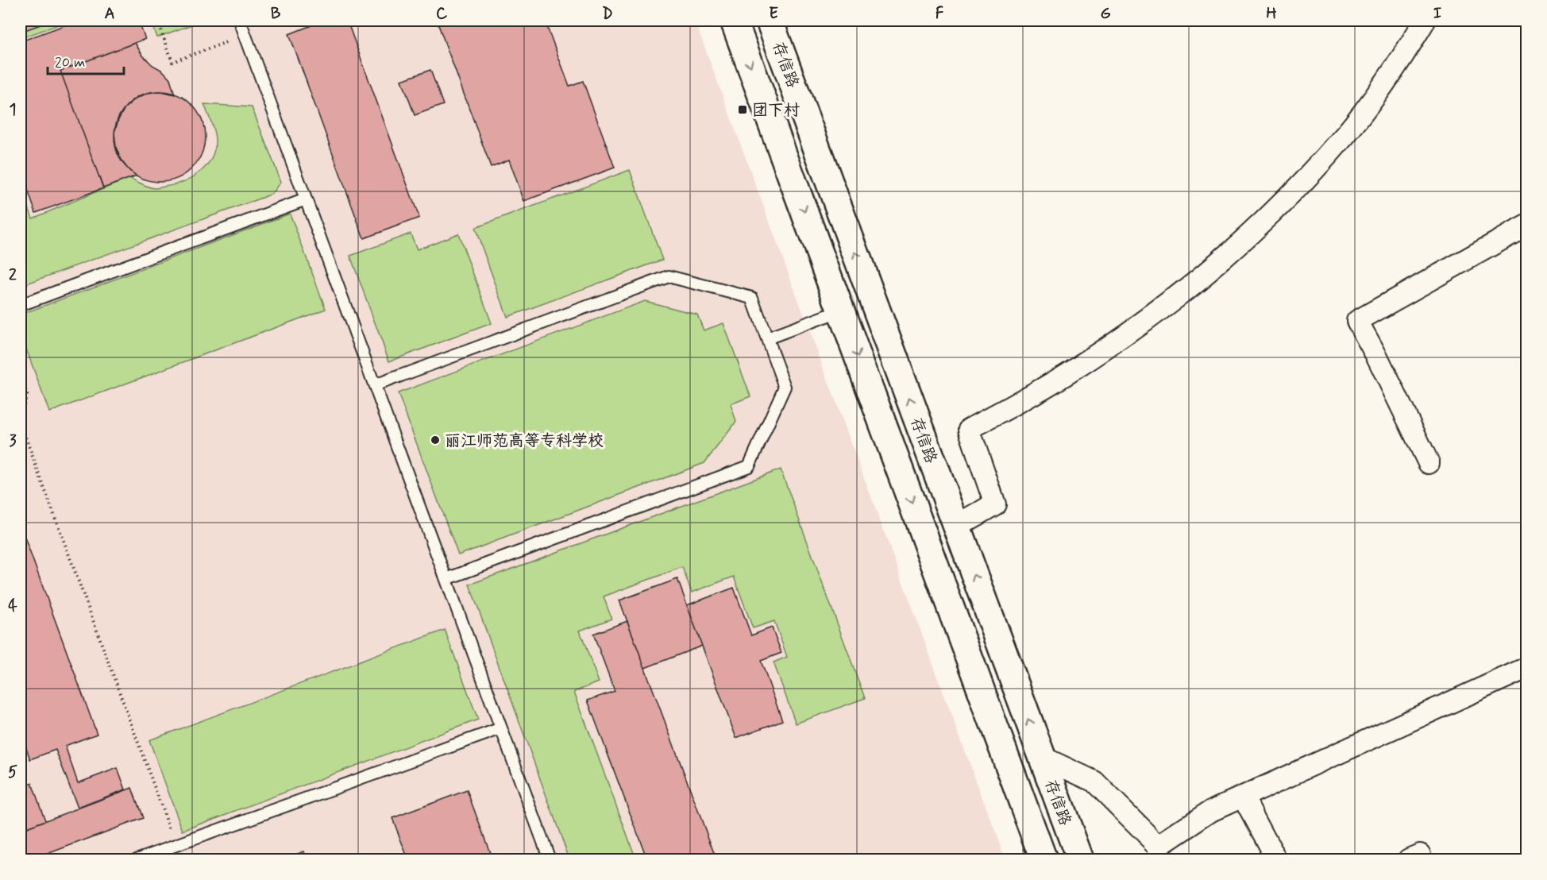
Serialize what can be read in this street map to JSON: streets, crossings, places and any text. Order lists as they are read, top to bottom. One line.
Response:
{"streets":{"street":["存信路"]},"places":{"transit":["团下村"],"other":["丽江师范高等专科学校"]},"scale_bar":"20 m","grid":{"columns":["A","B","C","D","E","F","G","H","I"],"rows":["1","2","3","4","5"]}}
